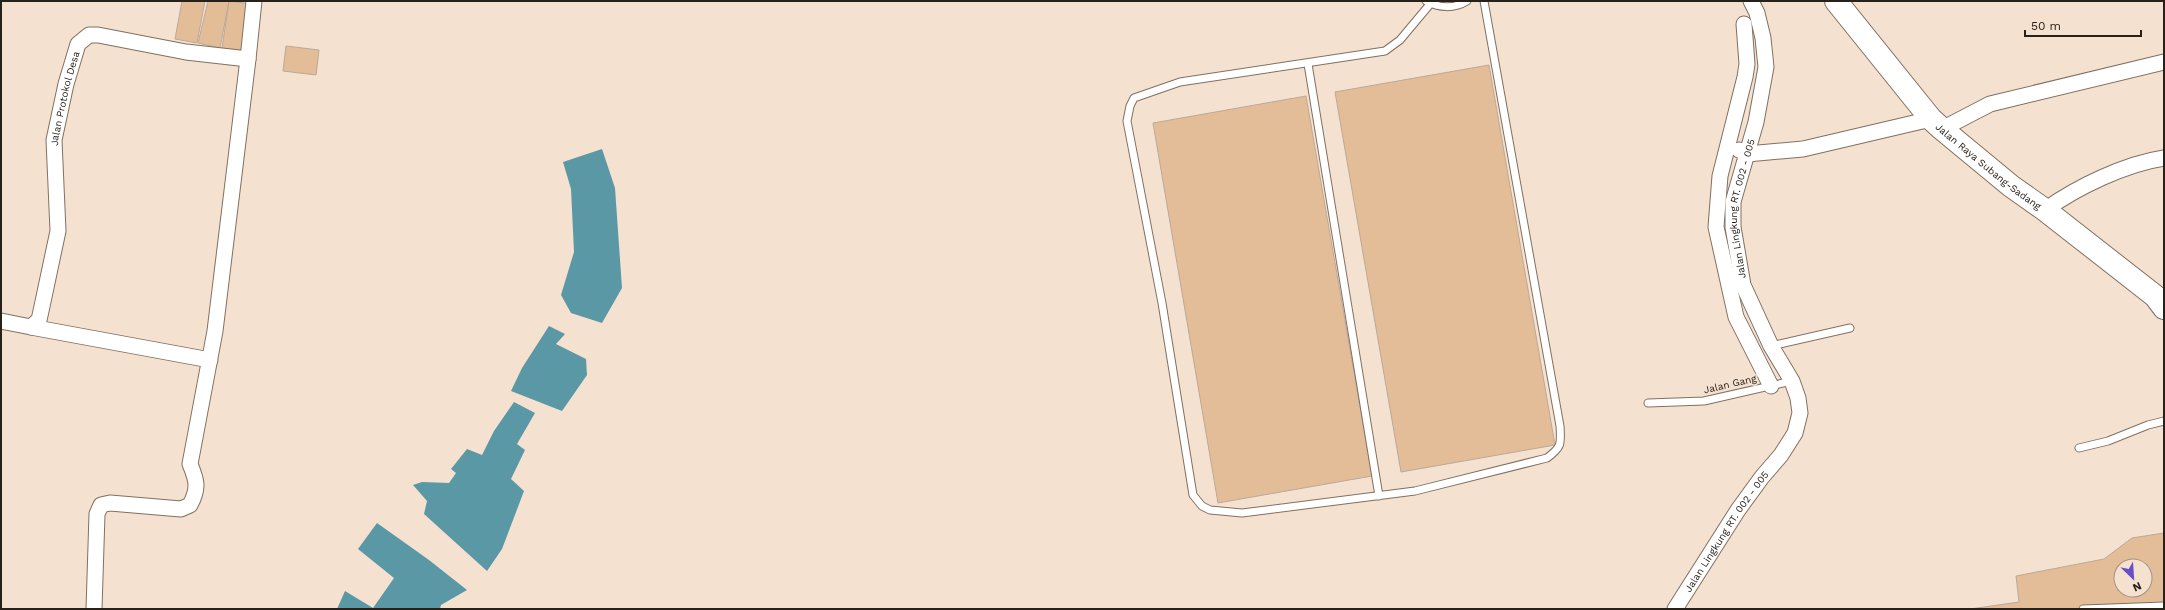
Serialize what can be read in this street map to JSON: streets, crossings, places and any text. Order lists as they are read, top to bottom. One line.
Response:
{"streets":{"main road":["Jalan Raya Subang-Sadang"],"street":["Jalan Protokol Desa","Jalan Lingkung RT. 002 - 005"],"lane":["Jalan Gang"]},"crossings":[["Jalan Lingkung RT. 002 - 005","Jalan Gang"]],"scale_bar":"50 m","north":"bottom right"}
